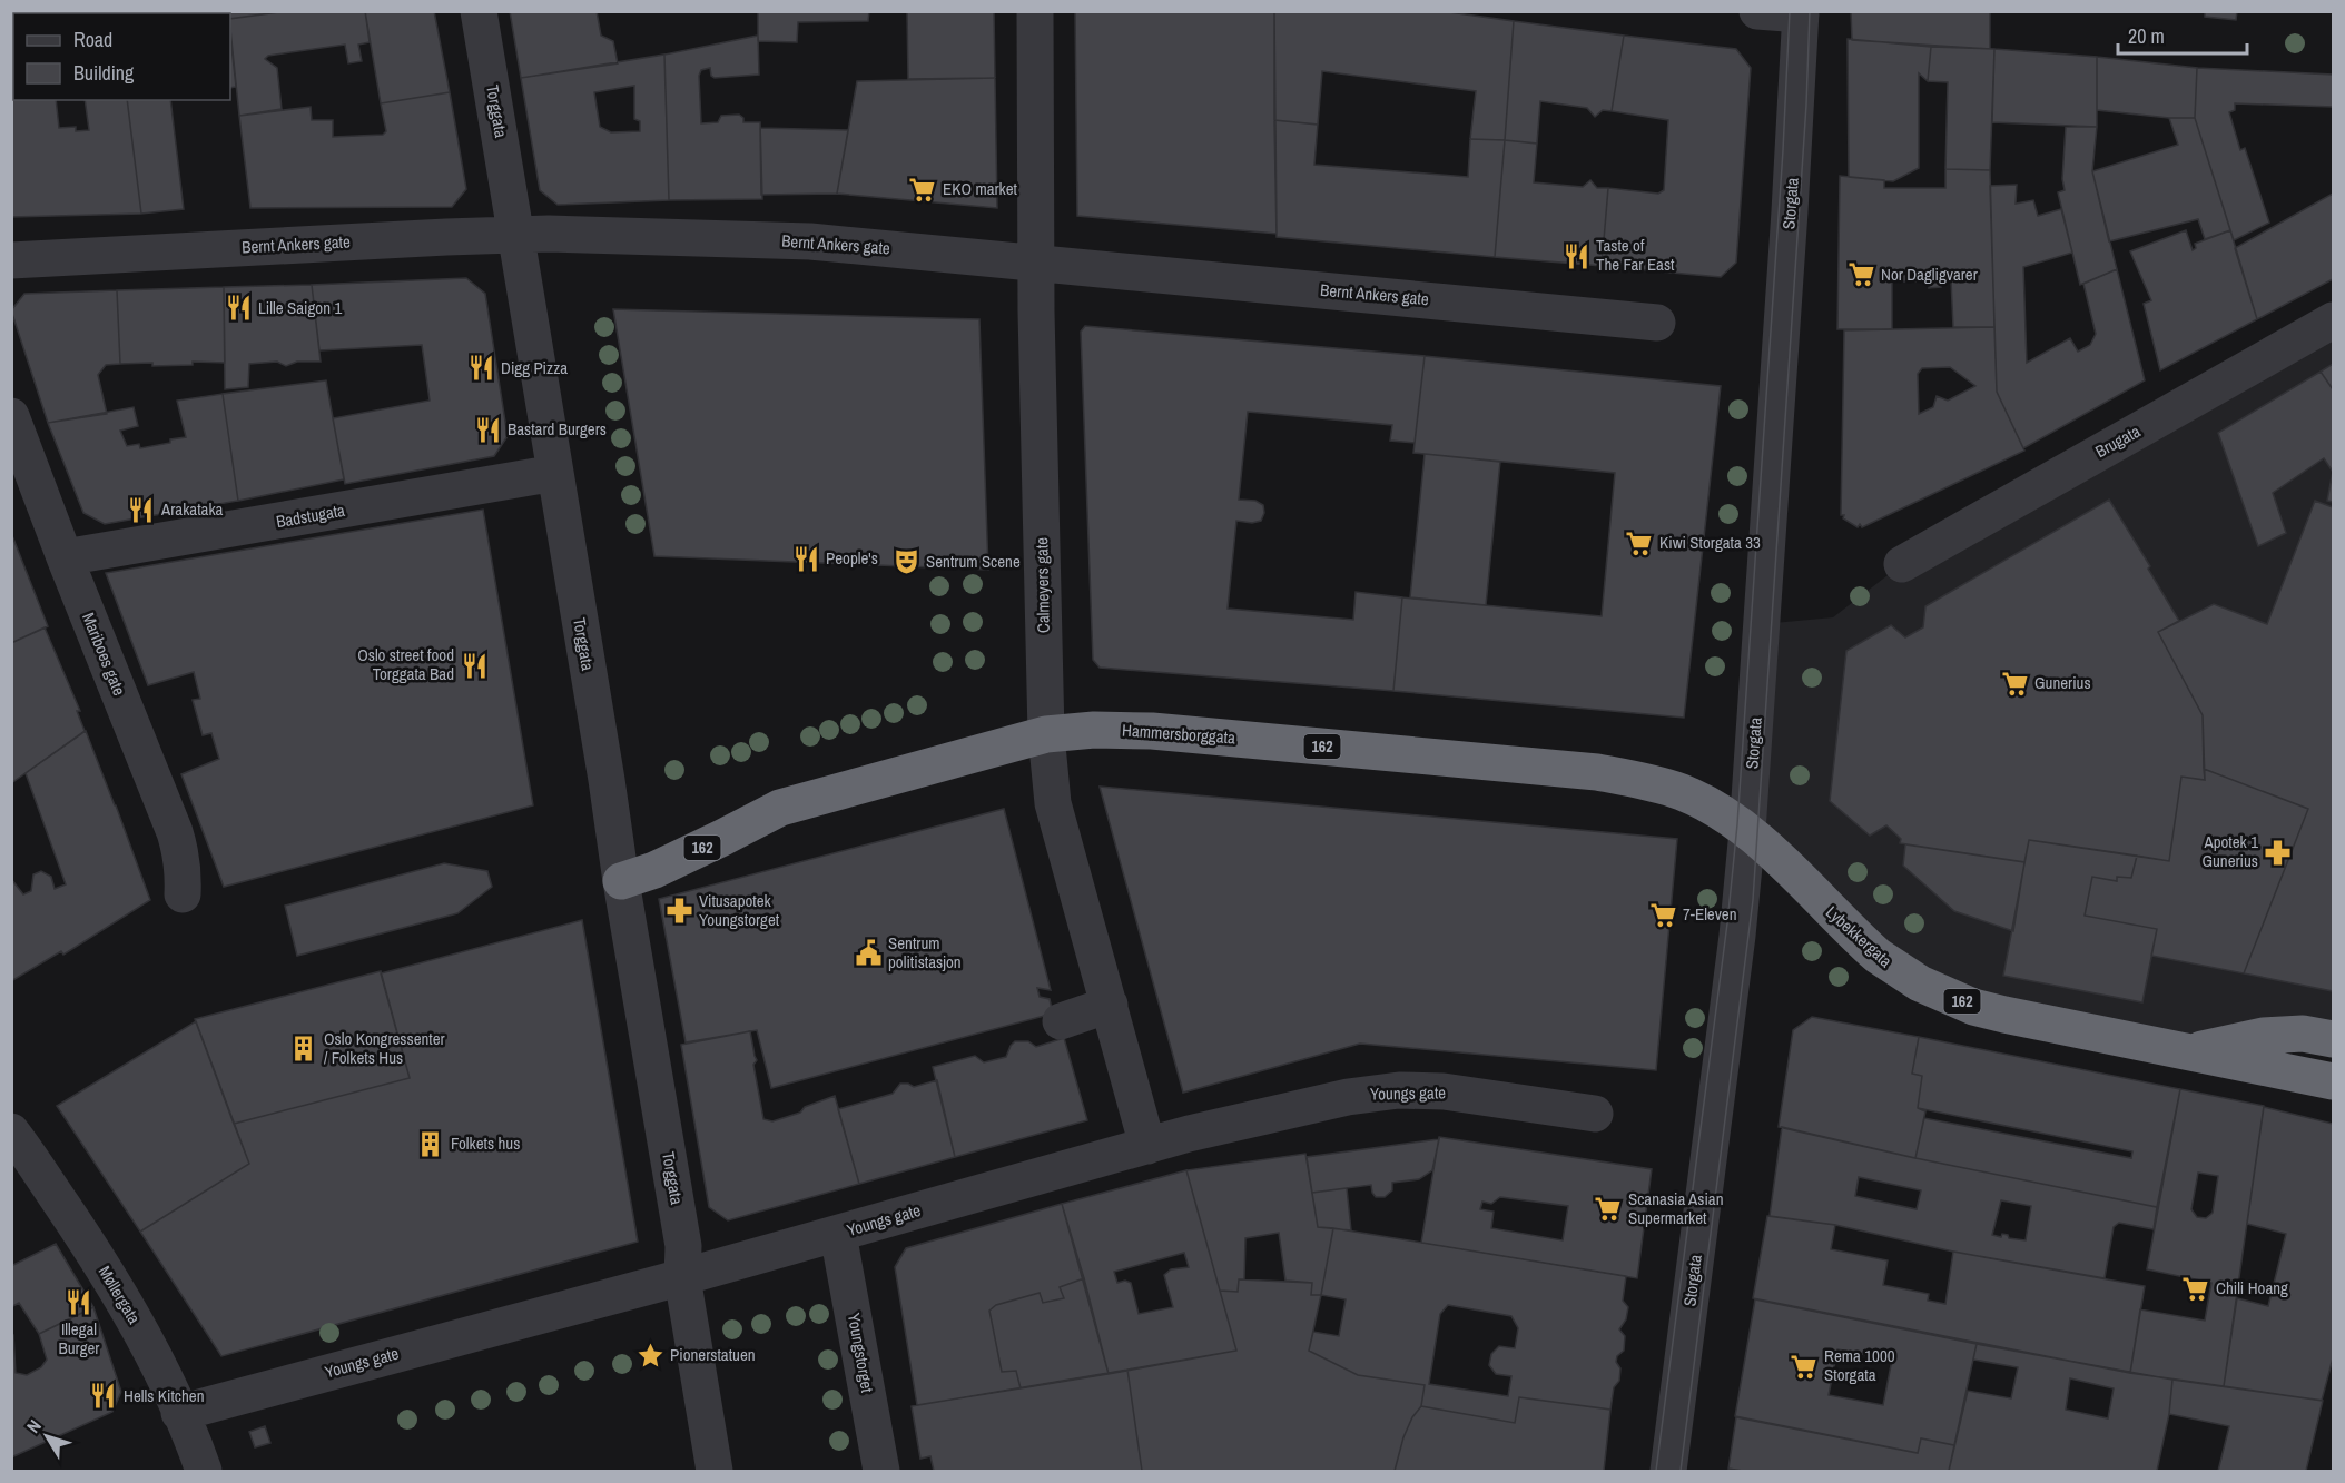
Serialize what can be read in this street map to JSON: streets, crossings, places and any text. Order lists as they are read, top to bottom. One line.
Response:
{"streets":{"highway":["Hammersborggata","162","Lybekkergata"],"street":["Torggata","Storgata","Bernt Ankers gate","Brugata","Badstugata","Calmeyers gate","Mariboes gate","Youngs gate","Møllergata","Youngstorget"]},"crossings":[["Torggata","Bernt Ankers gate"],["Torggata","Badstugata"],["Torggata","Hammersborggata"],["Torggata","Youngs gate"],["Storgata","Hammersborggata"],["Storgata","Lybekkergata"],["Bernt Ankers gate","Calmeyers gate"],["Badstugata","Mariboes gate"],["Calmeyers gate","Hammersborggata"],["Calmeyers gate","Youngs gate"],["Hammersborggata","Lybekkergata"],["Youngs gate","Møllergata"],["Youngs gate","Youngstorget"]],"places":{"supermarket":["EKO market","Nor Dagligvarer","Kiwi Storgata 33","Gunerius","7-Eleven","Scanasia Asian Supermarket","Chili Hoang","Rema 1000 Storgata"],"restaurant":["Taste of The Far East","Lille Saigon 1","Digg Pizza","Bastard Burgers","Arakataka","People's","Oslo street food Torggata Bad","Illegal Burger","Hells Kitchen"],"theatre":["Sentrum Scene"],"pharmacy":["Apotek 1 Gunerius","Vitusapotek Youngstorget"],"public building":["Sentrum politistasjon"],"building":["Oslo Kongressenter / Folkets Hus","Folkets hus"],"place":["Pionerstatuen"]},"legend":["Road","Building"],"scale_bar":"20 m","north":"top left"}
